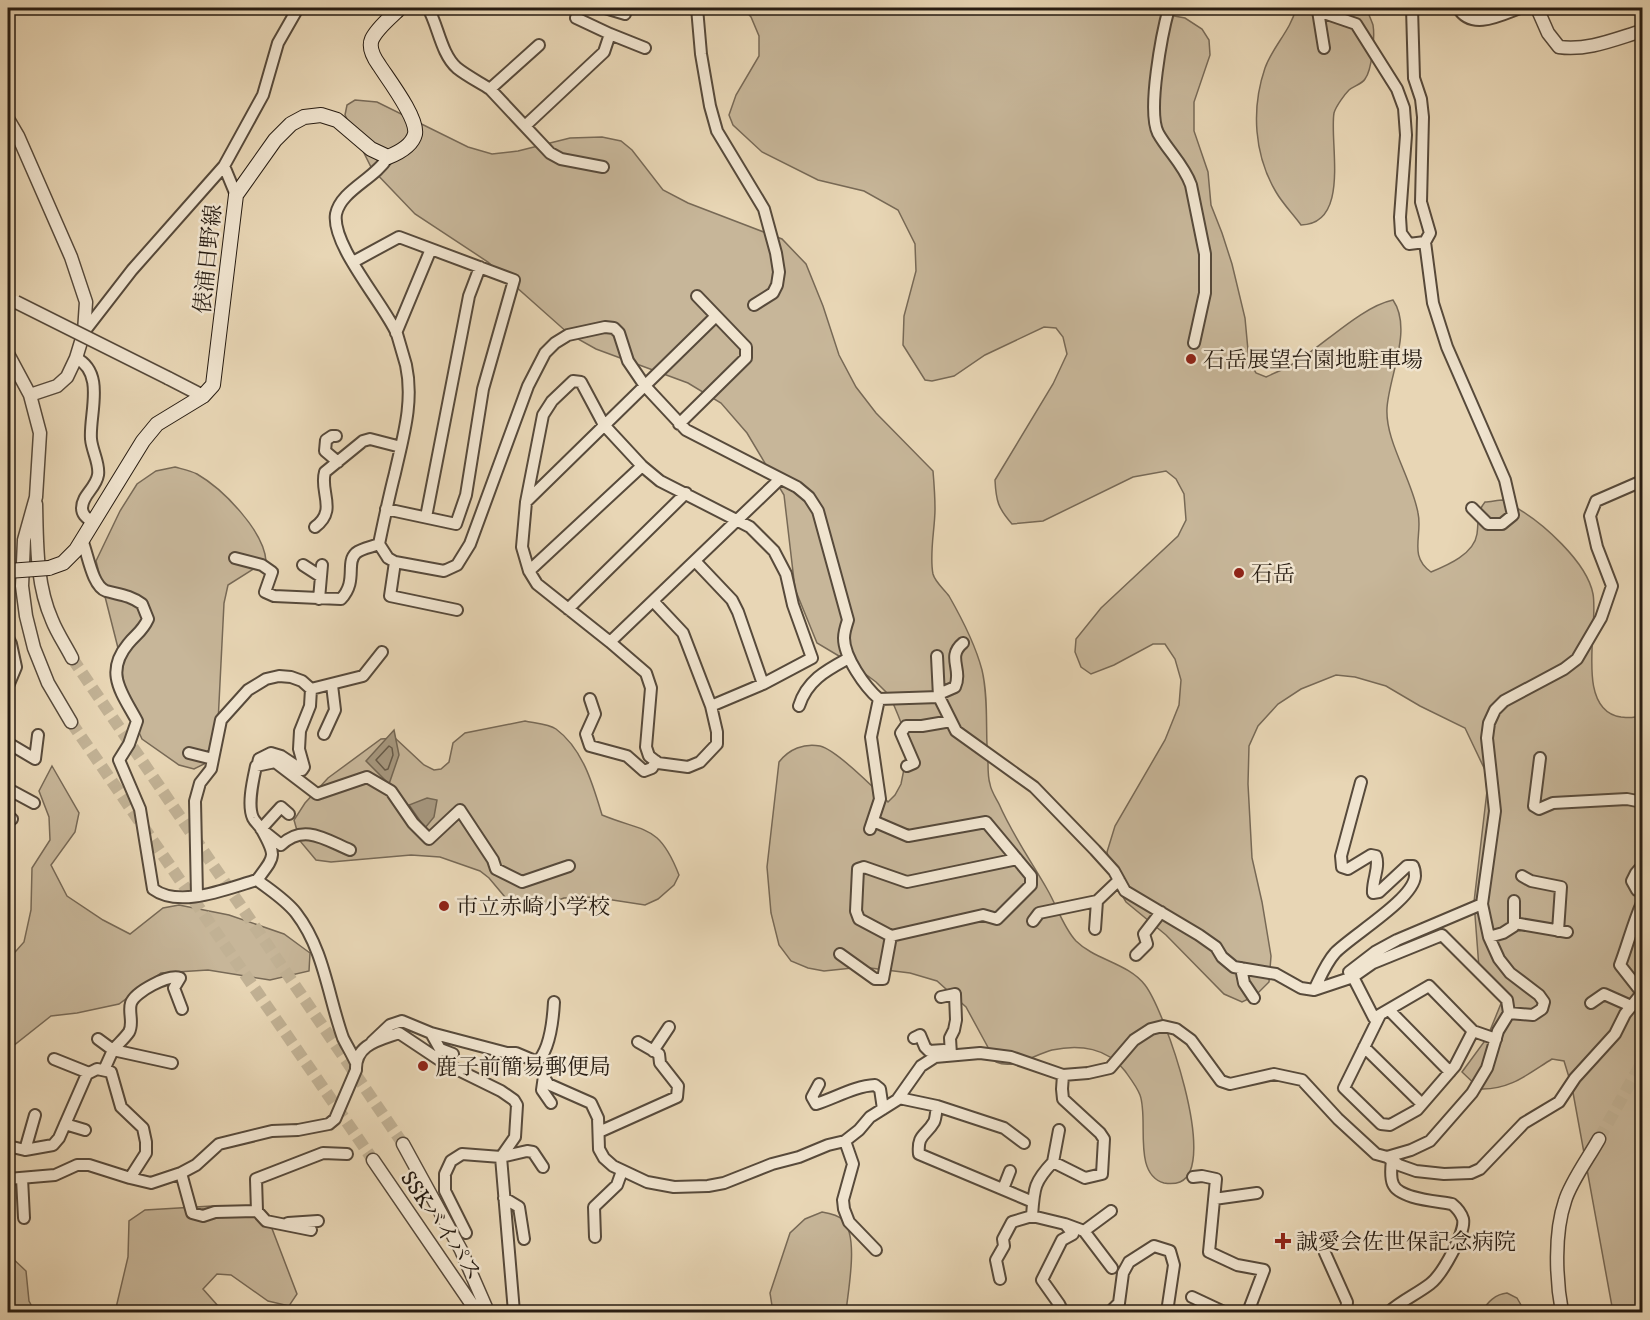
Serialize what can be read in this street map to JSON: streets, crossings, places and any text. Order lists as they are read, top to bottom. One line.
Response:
{"streets":{"main road":["俵浦日野線"],"street":["SSKバイパス"]},"places":{"other":["石岳展望台園地駐車場","石岳","市立赤崎小学校","鹿子前簡易郵便局"],"health":["誠愛会佐世保記念病院"]}}
